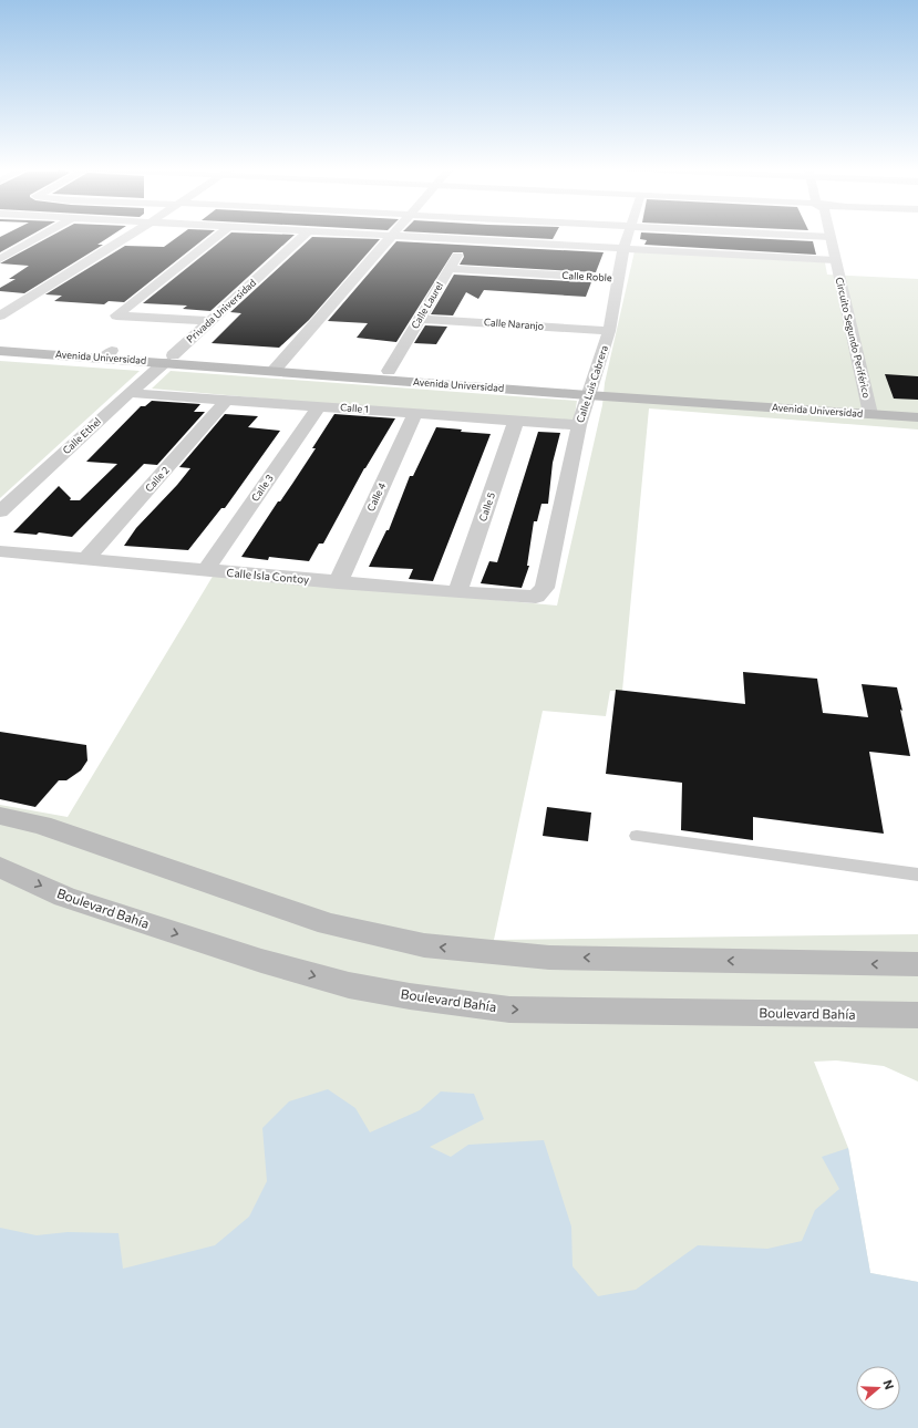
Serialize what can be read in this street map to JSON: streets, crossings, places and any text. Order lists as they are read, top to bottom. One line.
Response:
{"streets":{"main road":["Avenida Universidad","Boulevard Bahía"],"street":["Calle Roble","Calle Laurel","Privada Universidad","Calle Naranjo","Circuito Segundo Periférico","Calle Luis Cabrera","Calle 1","Calle Ethel","Calle 2","Calle 3","Calle 4","Calle 5","Calle Isla Contoy"]},"crossings":[["Calle Roble","Calle Laurel"],["Calle Roble","Calle Luis Cabrera"],["Calle Laurel","Calle Naranjo"],["Calle Laurel","Avenida Universidad"],["Privada Universidad","Avenida Universidad"],["Privada Universidad","Calle Ethel"],["Calle Naranjo","Calle Luis Cabrera"],["Circuito Segundo Periférico","Avenida Universidad"],["Avenida Universidad","Calle Luis Cabrera"],["Avenida Universidad","Calle Ethel"],["Calle Luis Cabrera","Calle 1"],["Calle Luis Cabrera","Calle Isla Contoy"],["Calle 1","Calle Ethel"],["Calle 1","Calle 2"],["Calle 1","Calle 3"],["Calle 1","Calle 4"],["Calle 1","Calle 5"],["Calle 2","Calle Isla Contoy"],["Calle 3","Calle Isla Contoy"],["Calle 4","Calle Isla Contoy"],["Calle 5","Calle Isla Contoy"]],"north":"right"}
